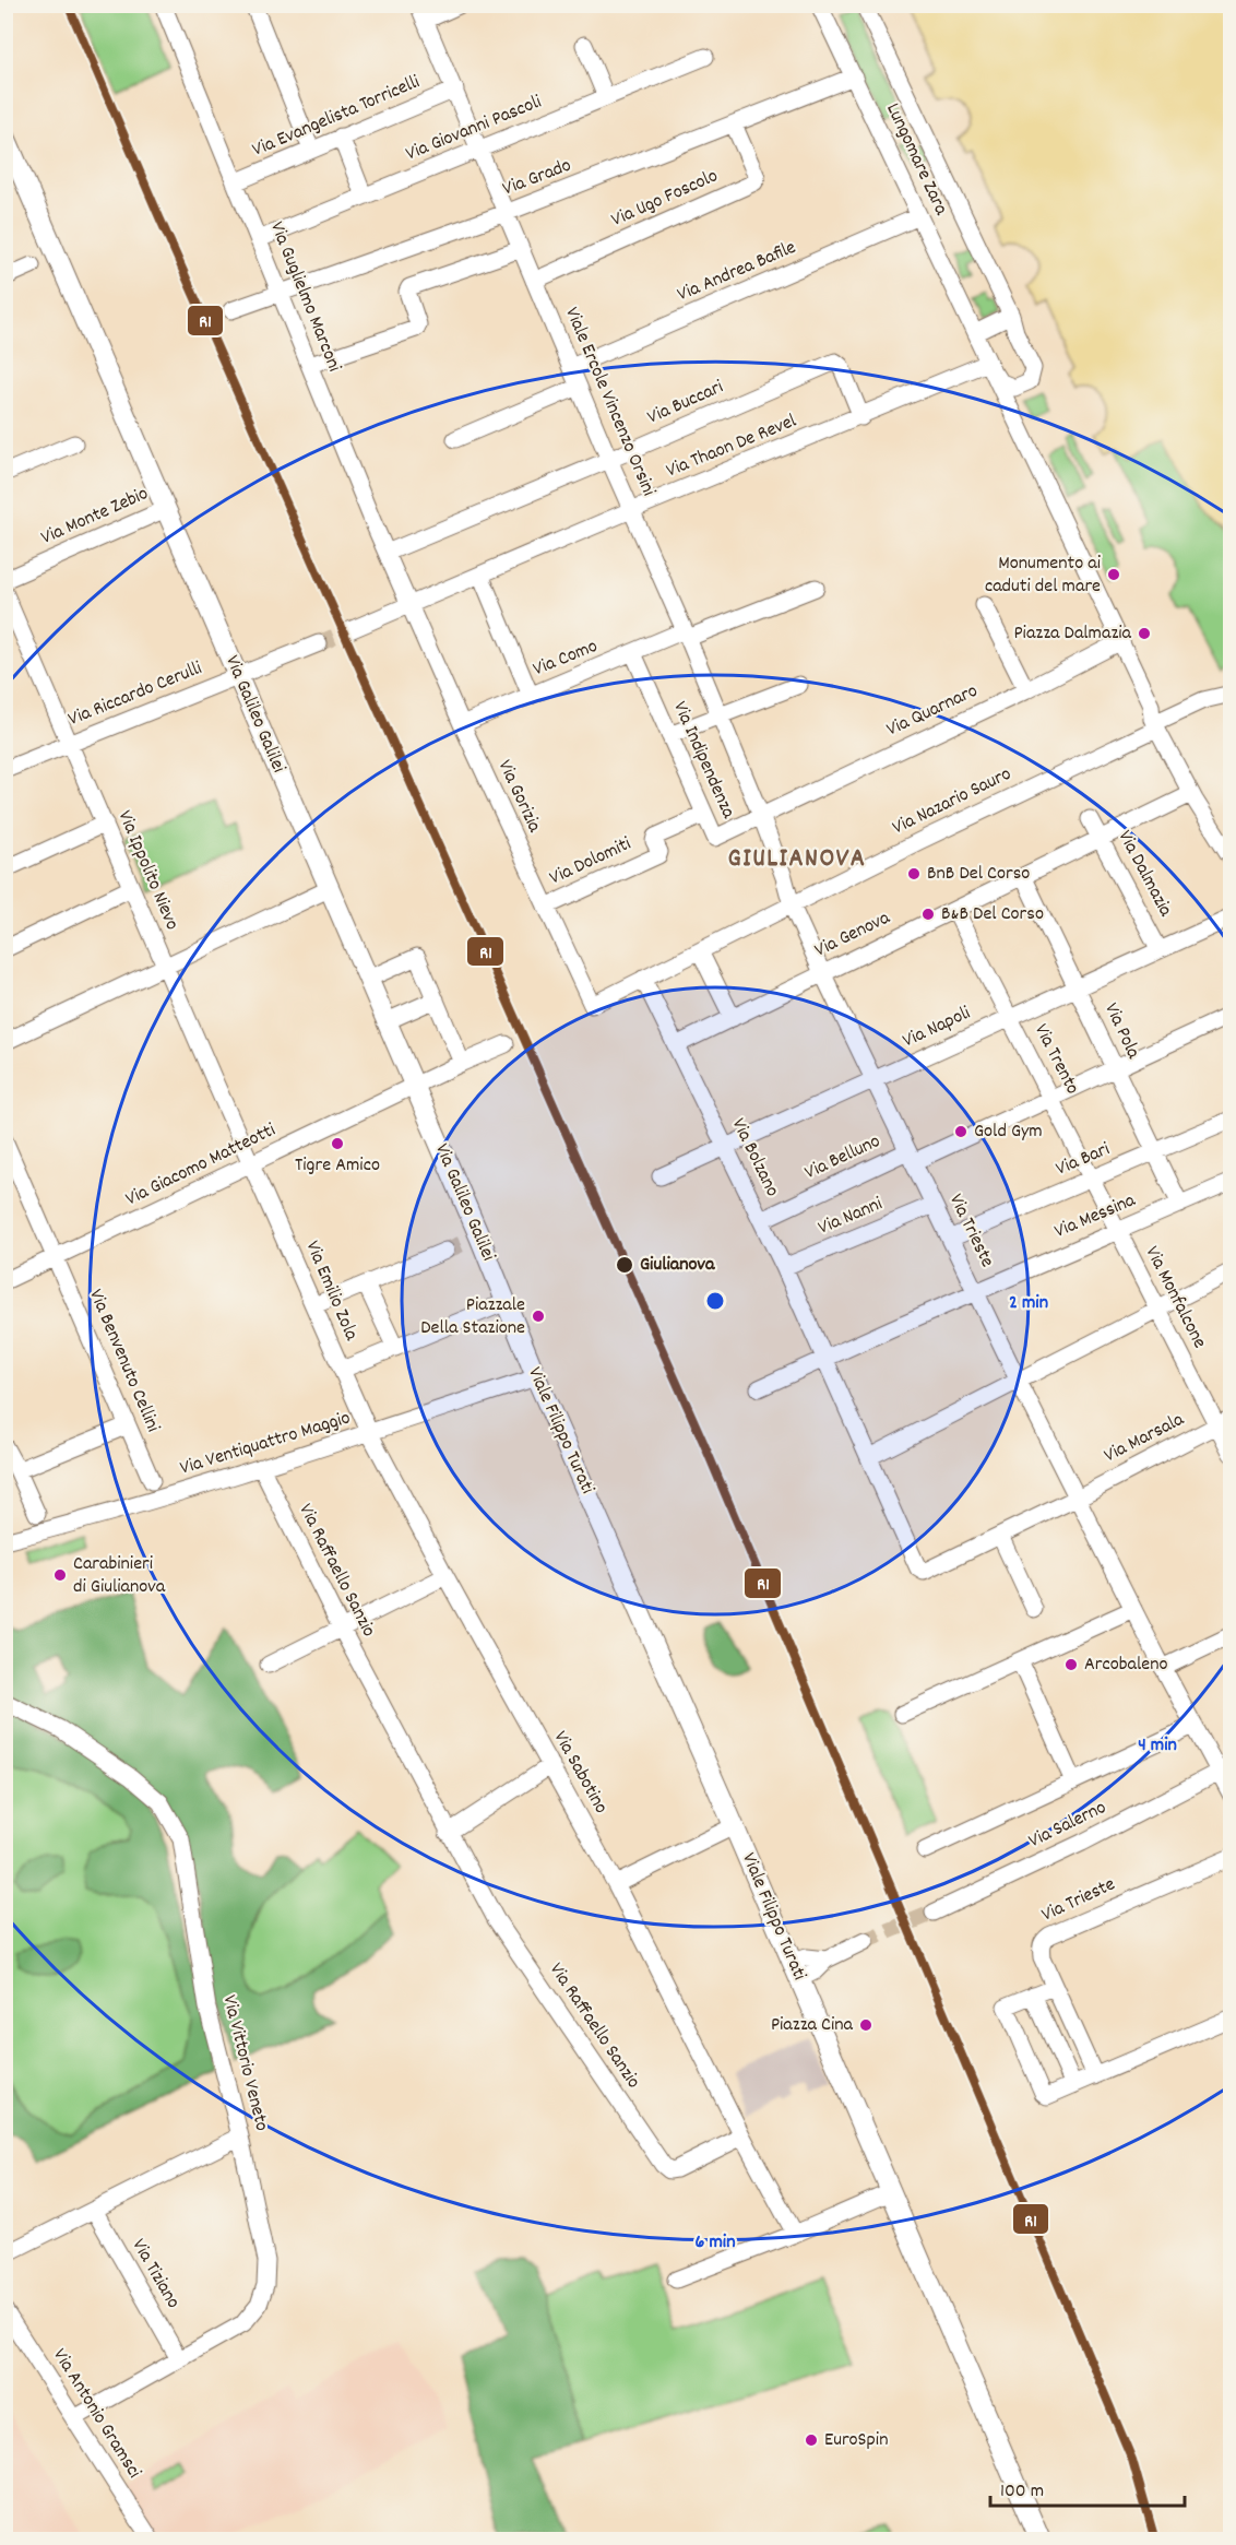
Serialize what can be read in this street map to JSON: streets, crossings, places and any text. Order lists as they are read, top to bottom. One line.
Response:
{"streets":{"main road":["Via Galileo Galilei","Viale Filippo Turati"],"street":["Via Evangelista Torricelli","Via Giovanni Pascoli","Lungomare Zara","Via Grado","Via Ugo Foscolo","Via Andrea Bafile","Via Guglielmo Marconi","Viale Ercole Vincenzo Orsini","Via Buccari","Via Thaon De Revel","Via Monte Zebio","Via Como","Via Riccardo Cerulli","Via Quarnaro","Via Indipendenza","Via Gorizia","Via Nazario Sauro","Via Dolomiti","Via Ippolito Nievo","Via Dalmazia","Via Genova","Via Napoli","Via Pola","Via Trento","Via Bolzano","Via Belluno","Via Bari","Via Giacomo Matteotti","Via Nanni","Via Messina","Via Trieste","Via Emilio Zola","Via Monfalcone","Via Benvenuto Cellini","Via Marsala","Via Ventiquattro Maggio","Via Raffaello Sanzio","Via Sabotino","Via Salerno","Via Vittorio Veneto","Via Tiziano","Via Antonio Gramsci"]},"crossings":[["Via Evangelista Torricelli","Via Guglielmo Marconi"],["Via Evangelista Torricelli","Viale Ercole Vincenzo Orsini"],["Via Giovanni Pascoli","Via Guglielmo Marconi"],["Via Giovanni Pascoli","Viale Ercole Vincenzo Orsini"],["Lungomare Zara","Via Grado"],["Lungomare Zara","Via Andrea Bafile"],["Lungomare Zara","Via Thaon De Revel"],["Lungomare Zara","Via Quarnaro"],["Lungomare Zara","Via Nazario Sauro"],["Lungomare Zara","Via Genova"],["Via Grado","Via Ugo Foscolo"],["Via Grado","Via Guglielmo Marconi"],["Via Grado","Viale Ercole Vincenzo Orsini"],["Via Ugo Foscolo","Viale Ercole Vincenzo Orsini"],["Via Andrea Bafile","Viale Ercole Vincenzo Orsini"],["Via Guglielmo Marconi","Via Buccari"],["Via Guglielmo Marconi","Via Thaon De Revel"],["Via Guglielmo Marconi","Via Gorizia"],["Viale Ercole Vincenzo Orsini","Via Buccari"],["Viale Ercole Vincenzo Orsini","Via Thaon De Revel"],["Viale Ercole Vincenzo Orsini","Via Como"],["Viale Ercole Vincenzo Orsini","Via Quarnaro"],["Viale Ercole Vincenzo Orsini","Via Indipendenza"],["Viale Ercole Vincenzo Orsini","Via Nazario Sauro"],["Viale Ercole Vincenzo Orsini","Via Trieste"],["Via Buccari","Via Thaon De Revel"],["Via Thaon De Revel","Via Gorizia"],["Via Monte Zebio","Via Galileo Galilei"],["Via Como","Via Indipendenza"],["Via Como","Via Gorizia"],["Via Riccardo Cerulli","Via Galileo Galilei"],["Via Riccardo Cerulli","Via Ippolito Nievo"],["Via Quarnaro","Via Indipendenza"],["Via Galileo Galilei","Via Giacomo Matteotti"],["Via Galileo Galilei","Viale Filippo Turati"],["Via Indipendenza","Via Dolomiti"],["Via Gorizia","Via Nazario Sauro"],["Via Gorizia","Via Dolomiti"],["Via Nazario Sauro","Via Bolzano"],["Via Nazario Sauro","Via Trieste"],["Via Ippolito Nievo","Via Giacomo Matteotti"],["Via Ippolito Nievo","Via Emilio Zola"],["Via Dalmazia","Via Genova"],["Via Dalmazia","Via Napoli"],["Via Genova","Via Pola"],["Via Genova","Via Trento"],["Via Genova","Via Bolzano"],["Via Genova","Via Trieste"],["Via Napoli","Via Pola"],["Via Napoli","Via Trento"],["Via Napoli","Via Bolzano"],["Via Napoli","Via Trieste"],["Via Pola","Via Belluno"],["Via Pola","Via Bari"],["Via Pola","Via Messina"],["Via Trento","Via Belluno"],["Via Trento","Via Bari"],["Via Trento","Via Messina"],["Via Trento","Via Monfalcone"],["Via Bolzano","Via Belluno"],["Via Bolzano","Via Nanni"],["Via Bolzano","Via Marsala"],["Via Belluno","Via Trieste"],["Via Bari","Via Trieste"],["Via Giacomo Matteotti","Via Emilio Zola"],["Via Giacomo Matteotti","Via Benvenuto Cellini"],["Via Nanni","Via Trieste"],["Via Messina","Via Trieste"],["Via Messina","Via Monfalcone"],["Via Trieste","Via Marsala"],["Via Trieste","Via Salerno"],["Via Emilio Zola","Via Ventiquattro Maggio"],["Via Emilio Zola","Via Sabotino"],["Via Monfalcone","Via Marsala"],["Viale Filippo Turati","Via Ventiquattro Maggio"],["Via Ventiquattro Maggio","Via Raffaello Sanzio"],["Via Ventiquattro Maggio","Via Sabotino"],["Via Raffaello Sanzio","Via Sabotino"],["Via Vittorio Veneto","Via Tiziano"],["Via Vittorio Veneto","Via Antonio Gramsci"]],"districts":["GIULIANOVA"],"places":["Monumento ai caduti del mare","Piazza Dalmazia","BnB Del Corso","B&B Del Corso","Gold Gym","Tigre Amico","Giulianova","Piazzale Della Stazione","Carabinieri di Giulianova","Arcobaleno","Piazza Cina","EuroSpin"],"lines":["transit line R1"],"scale_bar":"100 m","rings":["2 min","4 min","6 min"]}
